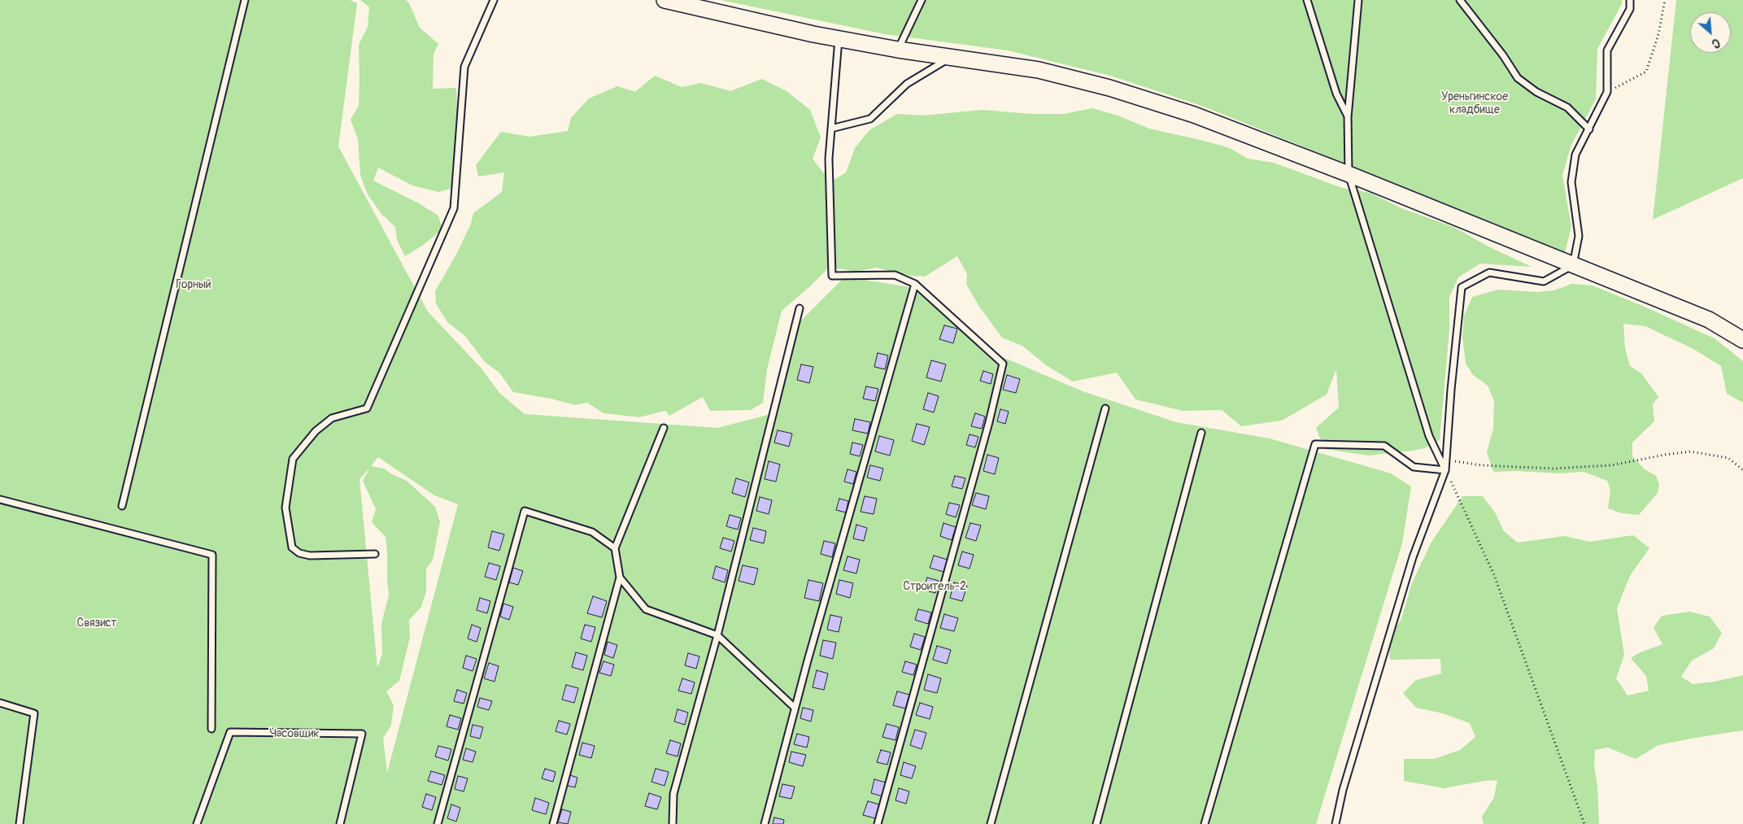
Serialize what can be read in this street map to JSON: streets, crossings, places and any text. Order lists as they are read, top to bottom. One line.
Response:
{"parks":["Уреньгинское кладбище","Горный","Строитель-2","Связист","Часовщик"],"north":"bottom right"}
